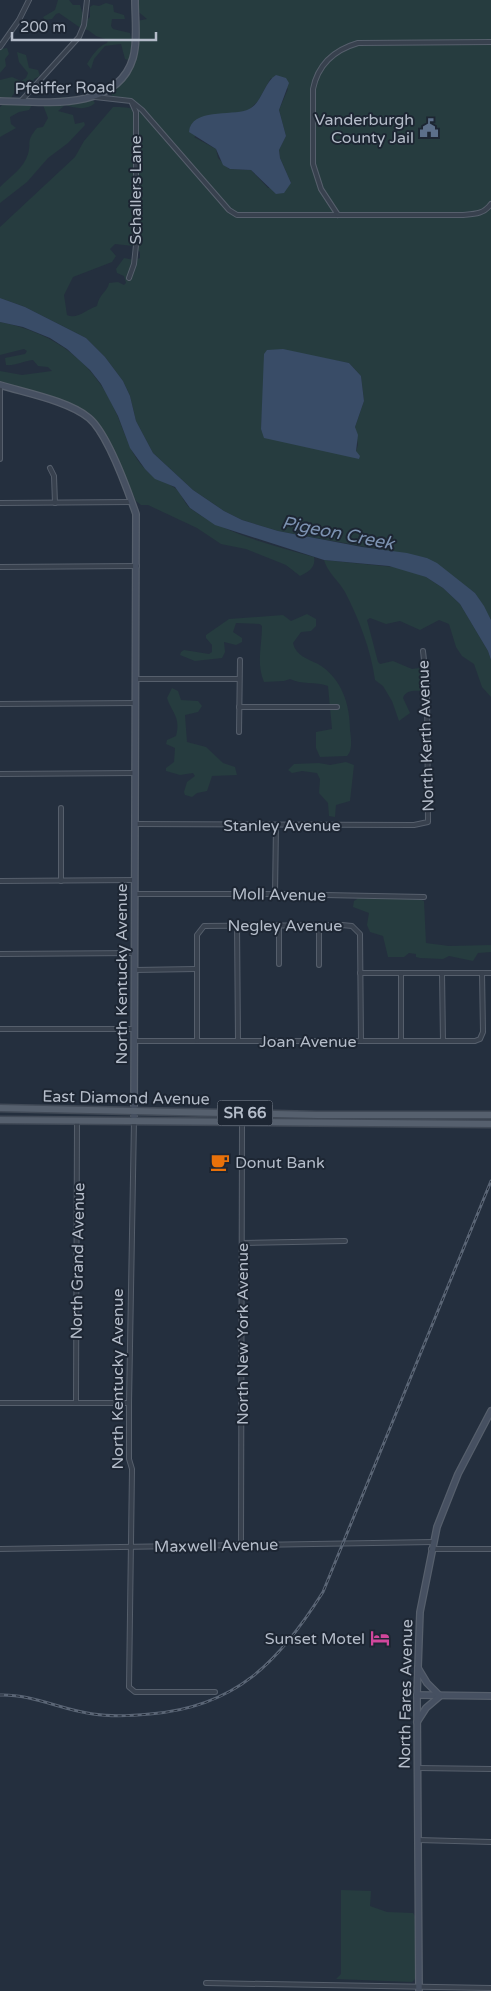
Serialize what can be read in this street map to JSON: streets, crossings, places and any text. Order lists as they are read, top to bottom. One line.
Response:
{"streets":{"main road":["East Diamond Avenue","SR 66"],"street":["Pfeiffer Road","Schallers Lane","North Kerth Avenue","Stanley Avenue","Moll Avenue","Negley Avenue","North Kentucky Avenue","Joan Avenue","North Grand Avenue","North New York Avenue","Maxwell Avenue","North Fares Avenue"]},"crossings":[["Pfeiffer Road","Schallers Lane"],["North Kerth Avenue","Stanley Avenue"],["Stanley Avenue","North Kentucky Avenue"],["Moll Avenue","North Kentucky Avenue"],["North Kentucky Avenue","Joan Avenue"],["North Kentucky Avenue","East Diamond Avenue"],["North Kentucky Avenue","Maxwell Avenue"],["East Diamond Avenue","North Grand Avenue"],["East Diamond Avenue","North New York Avenue"],["North New York Avenue","Maxwell Avenue"],["Maxwell Avenue","North Fares Avenue"]],"water":["Pigeon Creek"],"places":{"public building":["Vanderburgh County Jail"],"cafe":["Donut Bank"],"hotel":["Sunset Motel"]},"scale_bar":"200 m"}
